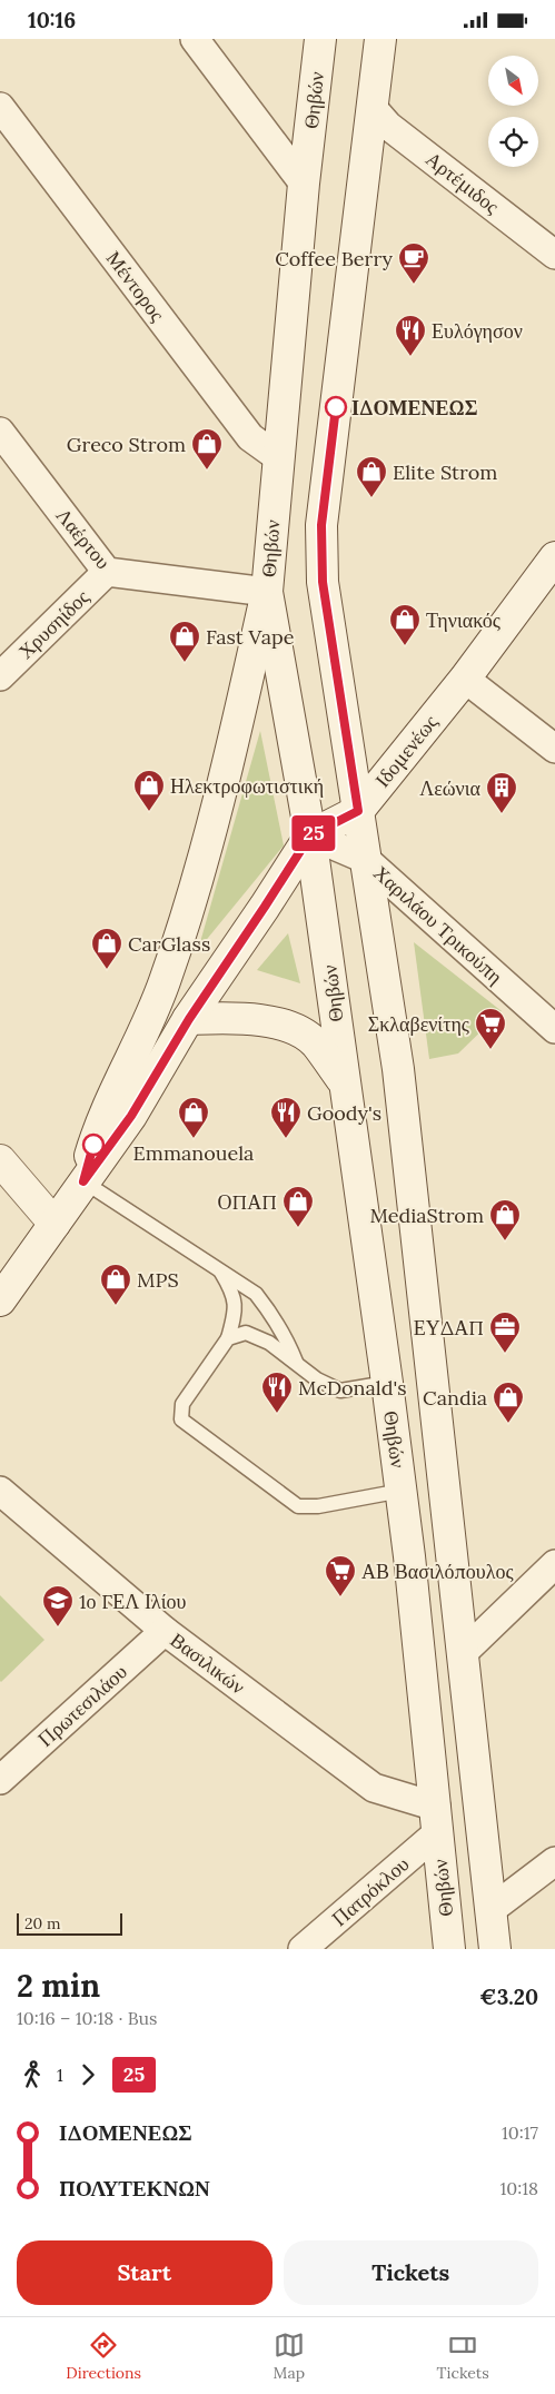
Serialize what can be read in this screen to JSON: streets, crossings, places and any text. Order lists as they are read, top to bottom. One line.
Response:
{"streets":{"main road":["Θηβών","Ιδομενέως"],"street":["Αρτέμιδος","Μέντορος","Λαέρτου","Χρυσηίδος","Χαριλάου Τρικούπη","Βασιλικών","Πρωτεσιλάου","Πατρόκλου"]},"crossings":[["Θηβών","Μέντορος"],["Θηβών","Λαέρτου"],["Θηβών","Ιδομενέως"],["Θηβών","Χαριλάου Τρικούπη"],["Θηβών","Βασιλικών"],["Θηβών","Πατρόκλου"],["Λαέρτου","Χρυσηίδος"],["Ιδομενέως","Χαριλάου Τρικούπη"],["Βασιλικών","Πρωτεσιλάου"],["Βασιλικών","Πατρόκλου"]],"places":{"cafe":["Coffee Berry"],"restaurant":["Ευλόγησον","Goody's","McDonald's"],"other":["ΙΔΟΜΕΝΕΩΣ"],"shop":["Greco Strom","Elite Strom","Τηνιακός","Fast Vape","Ηλεκτροφωτιστική","CarGlass","Emmanouela","ΟΠΑΠ","MediaStrom","MPS","Candia"],"building":["Λεώνια"],"supermarket":["Σκλαβενίτης","ΑΒ Βασιλόπουλος"],"office":["ΕΥΔΑΠ"],"school or university":["1ο ΓΕΛ Ιλίου"]},"lines":["bus line 25"],"scale_bar":"20 m","north":"bottom right","page":{"status":"10:16","on_map":"25","scale":"20 m","heading":["2 min","10:16 – 10:18 · Bus","€3.20"],"legs":["1","25"],"list":[{"name":"ΙΔΟΜΕΝΕΩΣ","value":"10:17"},{"name":"ΠΟΛΥΤΕΚΝΩΝ","value":"10:18"}],"buttons":["Start","Tickets"],"tabs":["Directions","Map","Tickets"]}}
